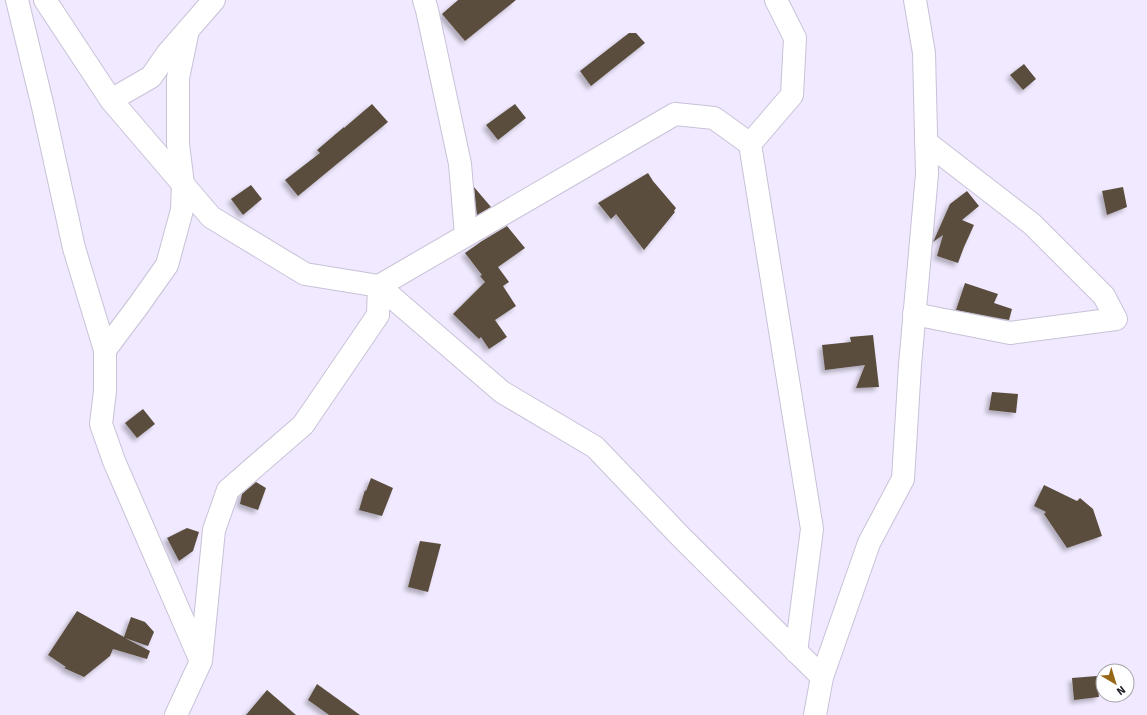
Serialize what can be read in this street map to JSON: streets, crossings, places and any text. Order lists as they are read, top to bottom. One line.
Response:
{"north":"bottom right"}
